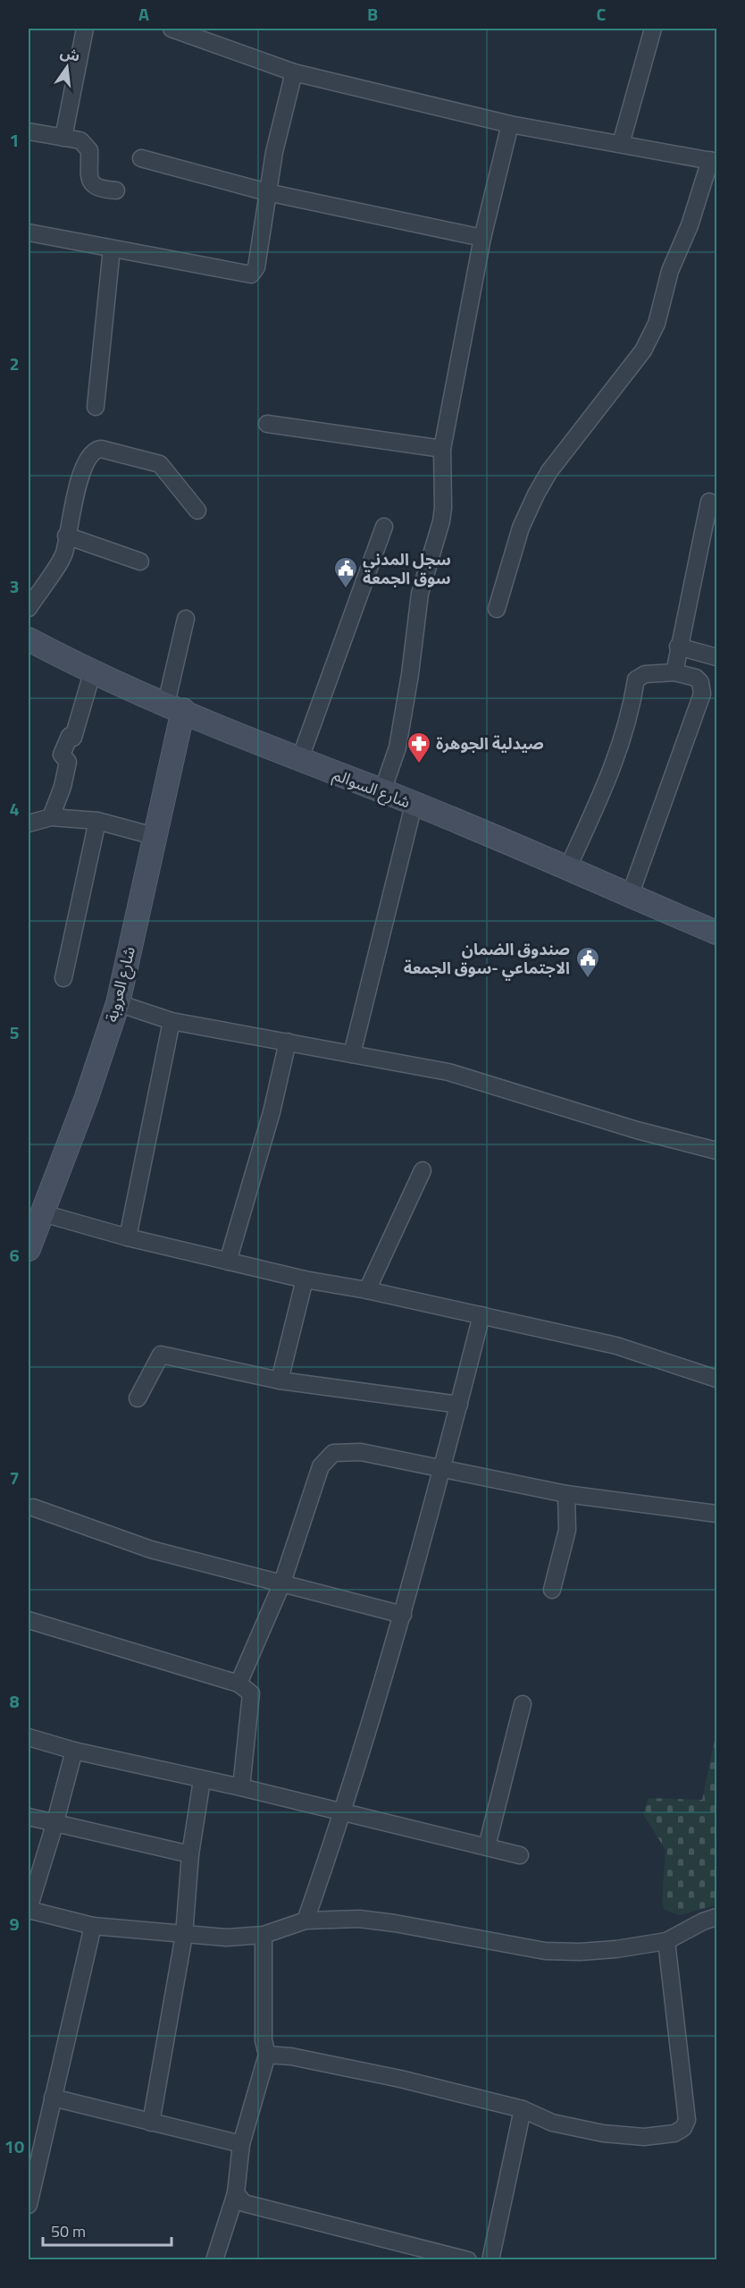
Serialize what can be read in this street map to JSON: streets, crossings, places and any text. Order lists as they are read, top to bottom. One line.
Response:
{"streets":{"main road":["شارع السوالم","شارع العروبة"]},"crossings":[["شارع السوالم","شارع العروبة"]],"places":{"public building":["سجل المدني سوق الجمعة","صندوق الضمان الاجتماعي -سوق الجمعة"],"pharmacy":["صيدلية الجوهرة"]},"scale_bar":"50 m","north":"top","grid":{"columns":["A","B","C"],"rows":["1","2","3","4","5","6","7","8","9","10"]}}
